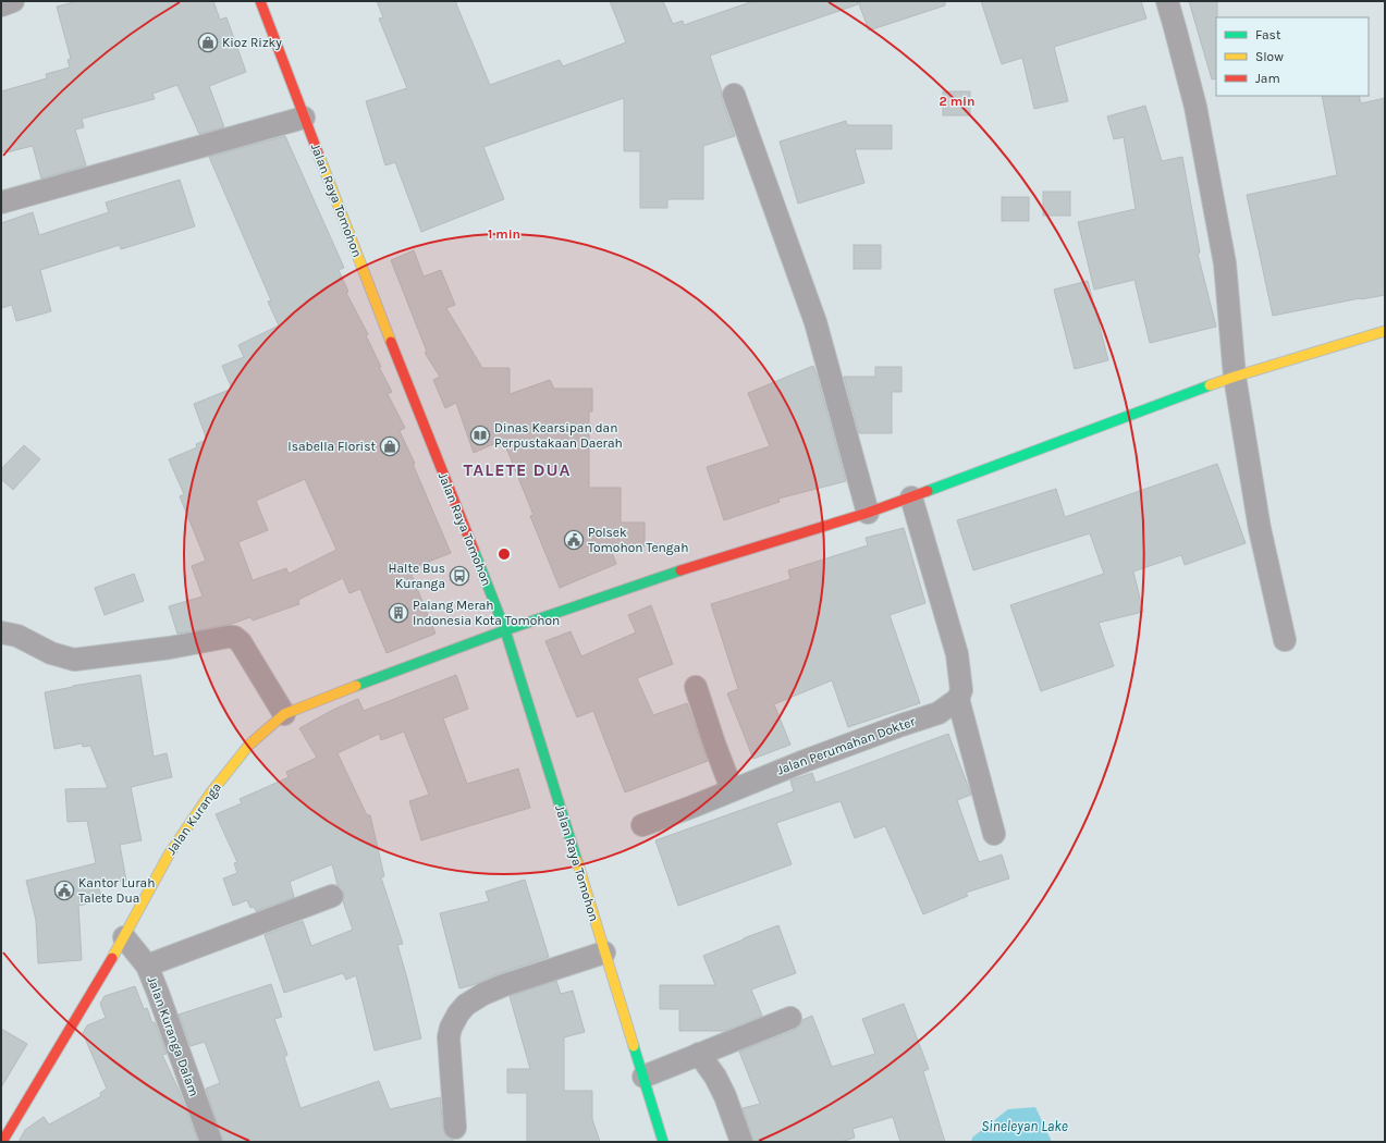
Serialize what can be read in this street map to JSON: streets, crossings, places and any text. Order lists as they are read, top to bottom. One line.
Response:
{"streets":{"main road":["Jalan Raya Tomohon","Jalan Kuranga"],"street":["Jalan Perumahan Dokter","Jalan Kuranga Dalam"]},"crossings":[["Jalan Raya Tomohon","Jalan Kuranga"],["Jalan Kuranga","Jalan Kuranga Dalam"]],"districts":["TALETE DUA"],"water":["Sineleyan Lake"],"places":{"shop":["Kioz Rizky","Isabella Florist"],"library":["Dinas Kearsipan dan Perpustakaan Daerah"],"public building":["Polsek Tomohon Tengah","Kantor Lurah Talete Dua"],"bus stop":["Halte Bus Kuranga"],"building":["Palang Merah Indonesia Kota Tomohon"]},"legend":["Fast","Slow","Jam"],"rings":["2 min","1 min"]}
